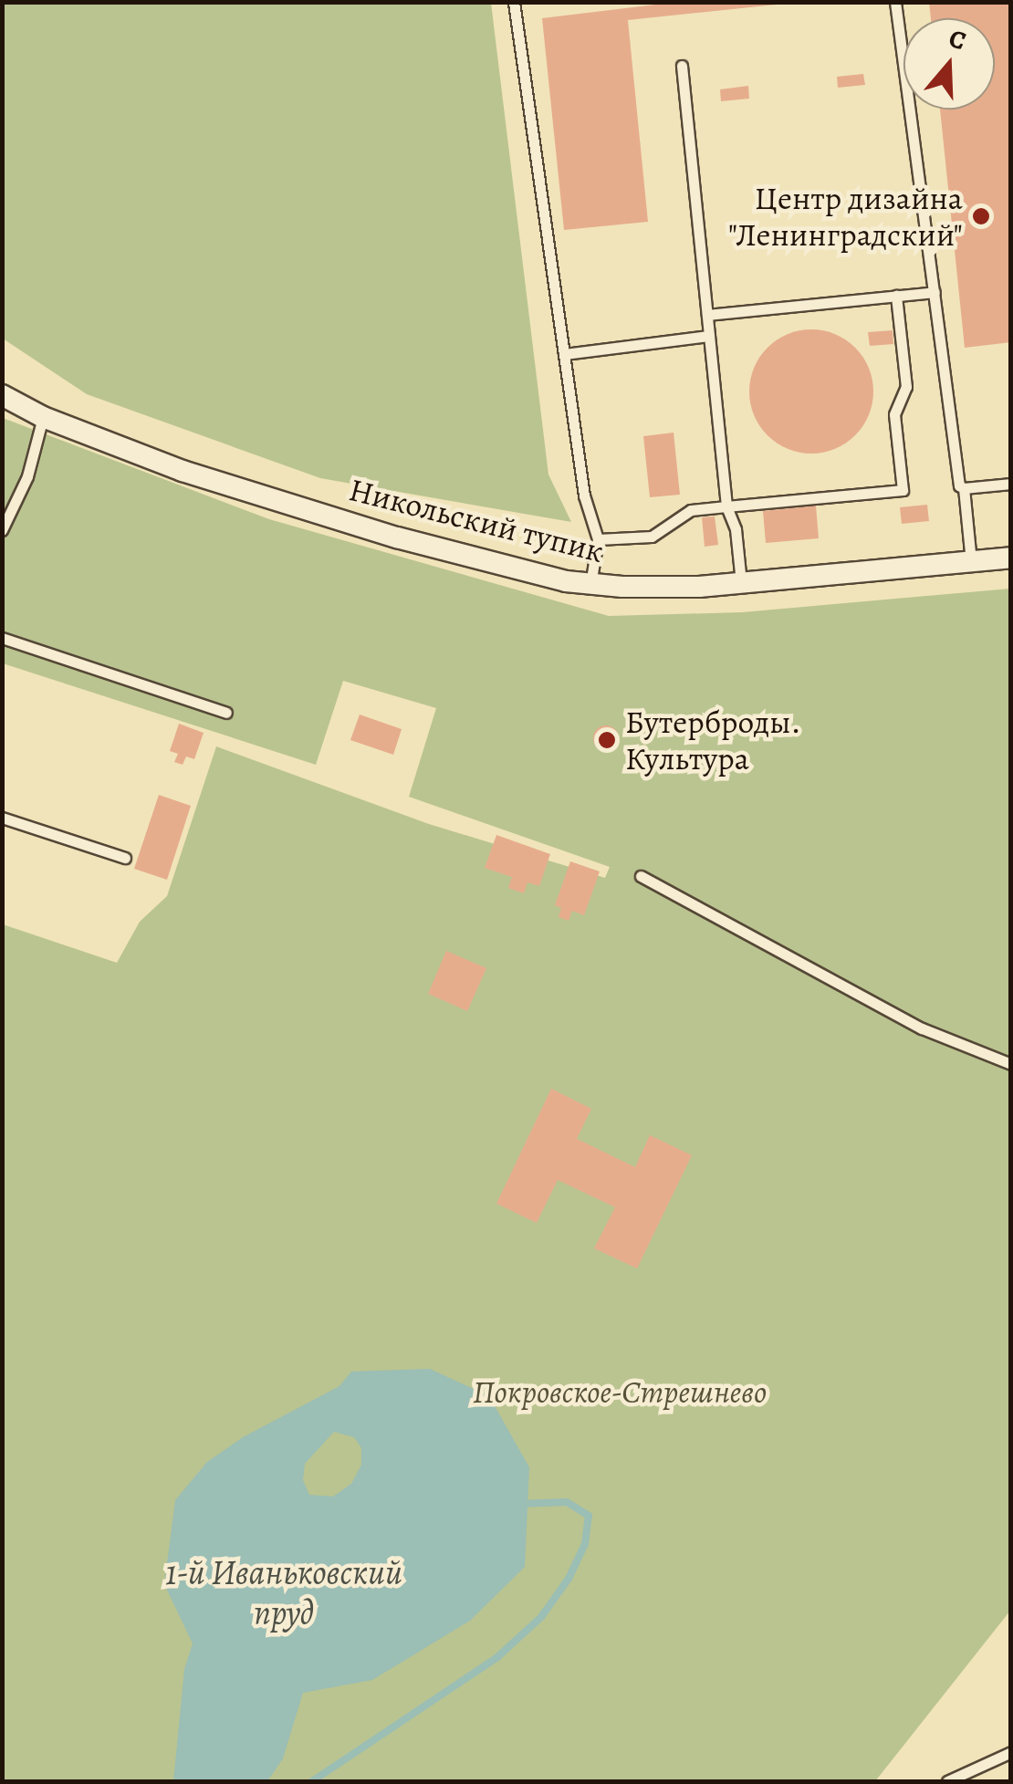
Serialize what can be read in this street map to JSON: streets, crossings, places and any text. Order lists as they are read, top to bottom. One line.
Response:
{"streets":{"street":["Никольский тупик"]},"water":["1-й Иваньковский пруд"],"parks":["Покровское-Стрешнево"],"places":["Центр дизайна \"Ленинградский\"","Бутерброды. Культура"],"north":"top"}
